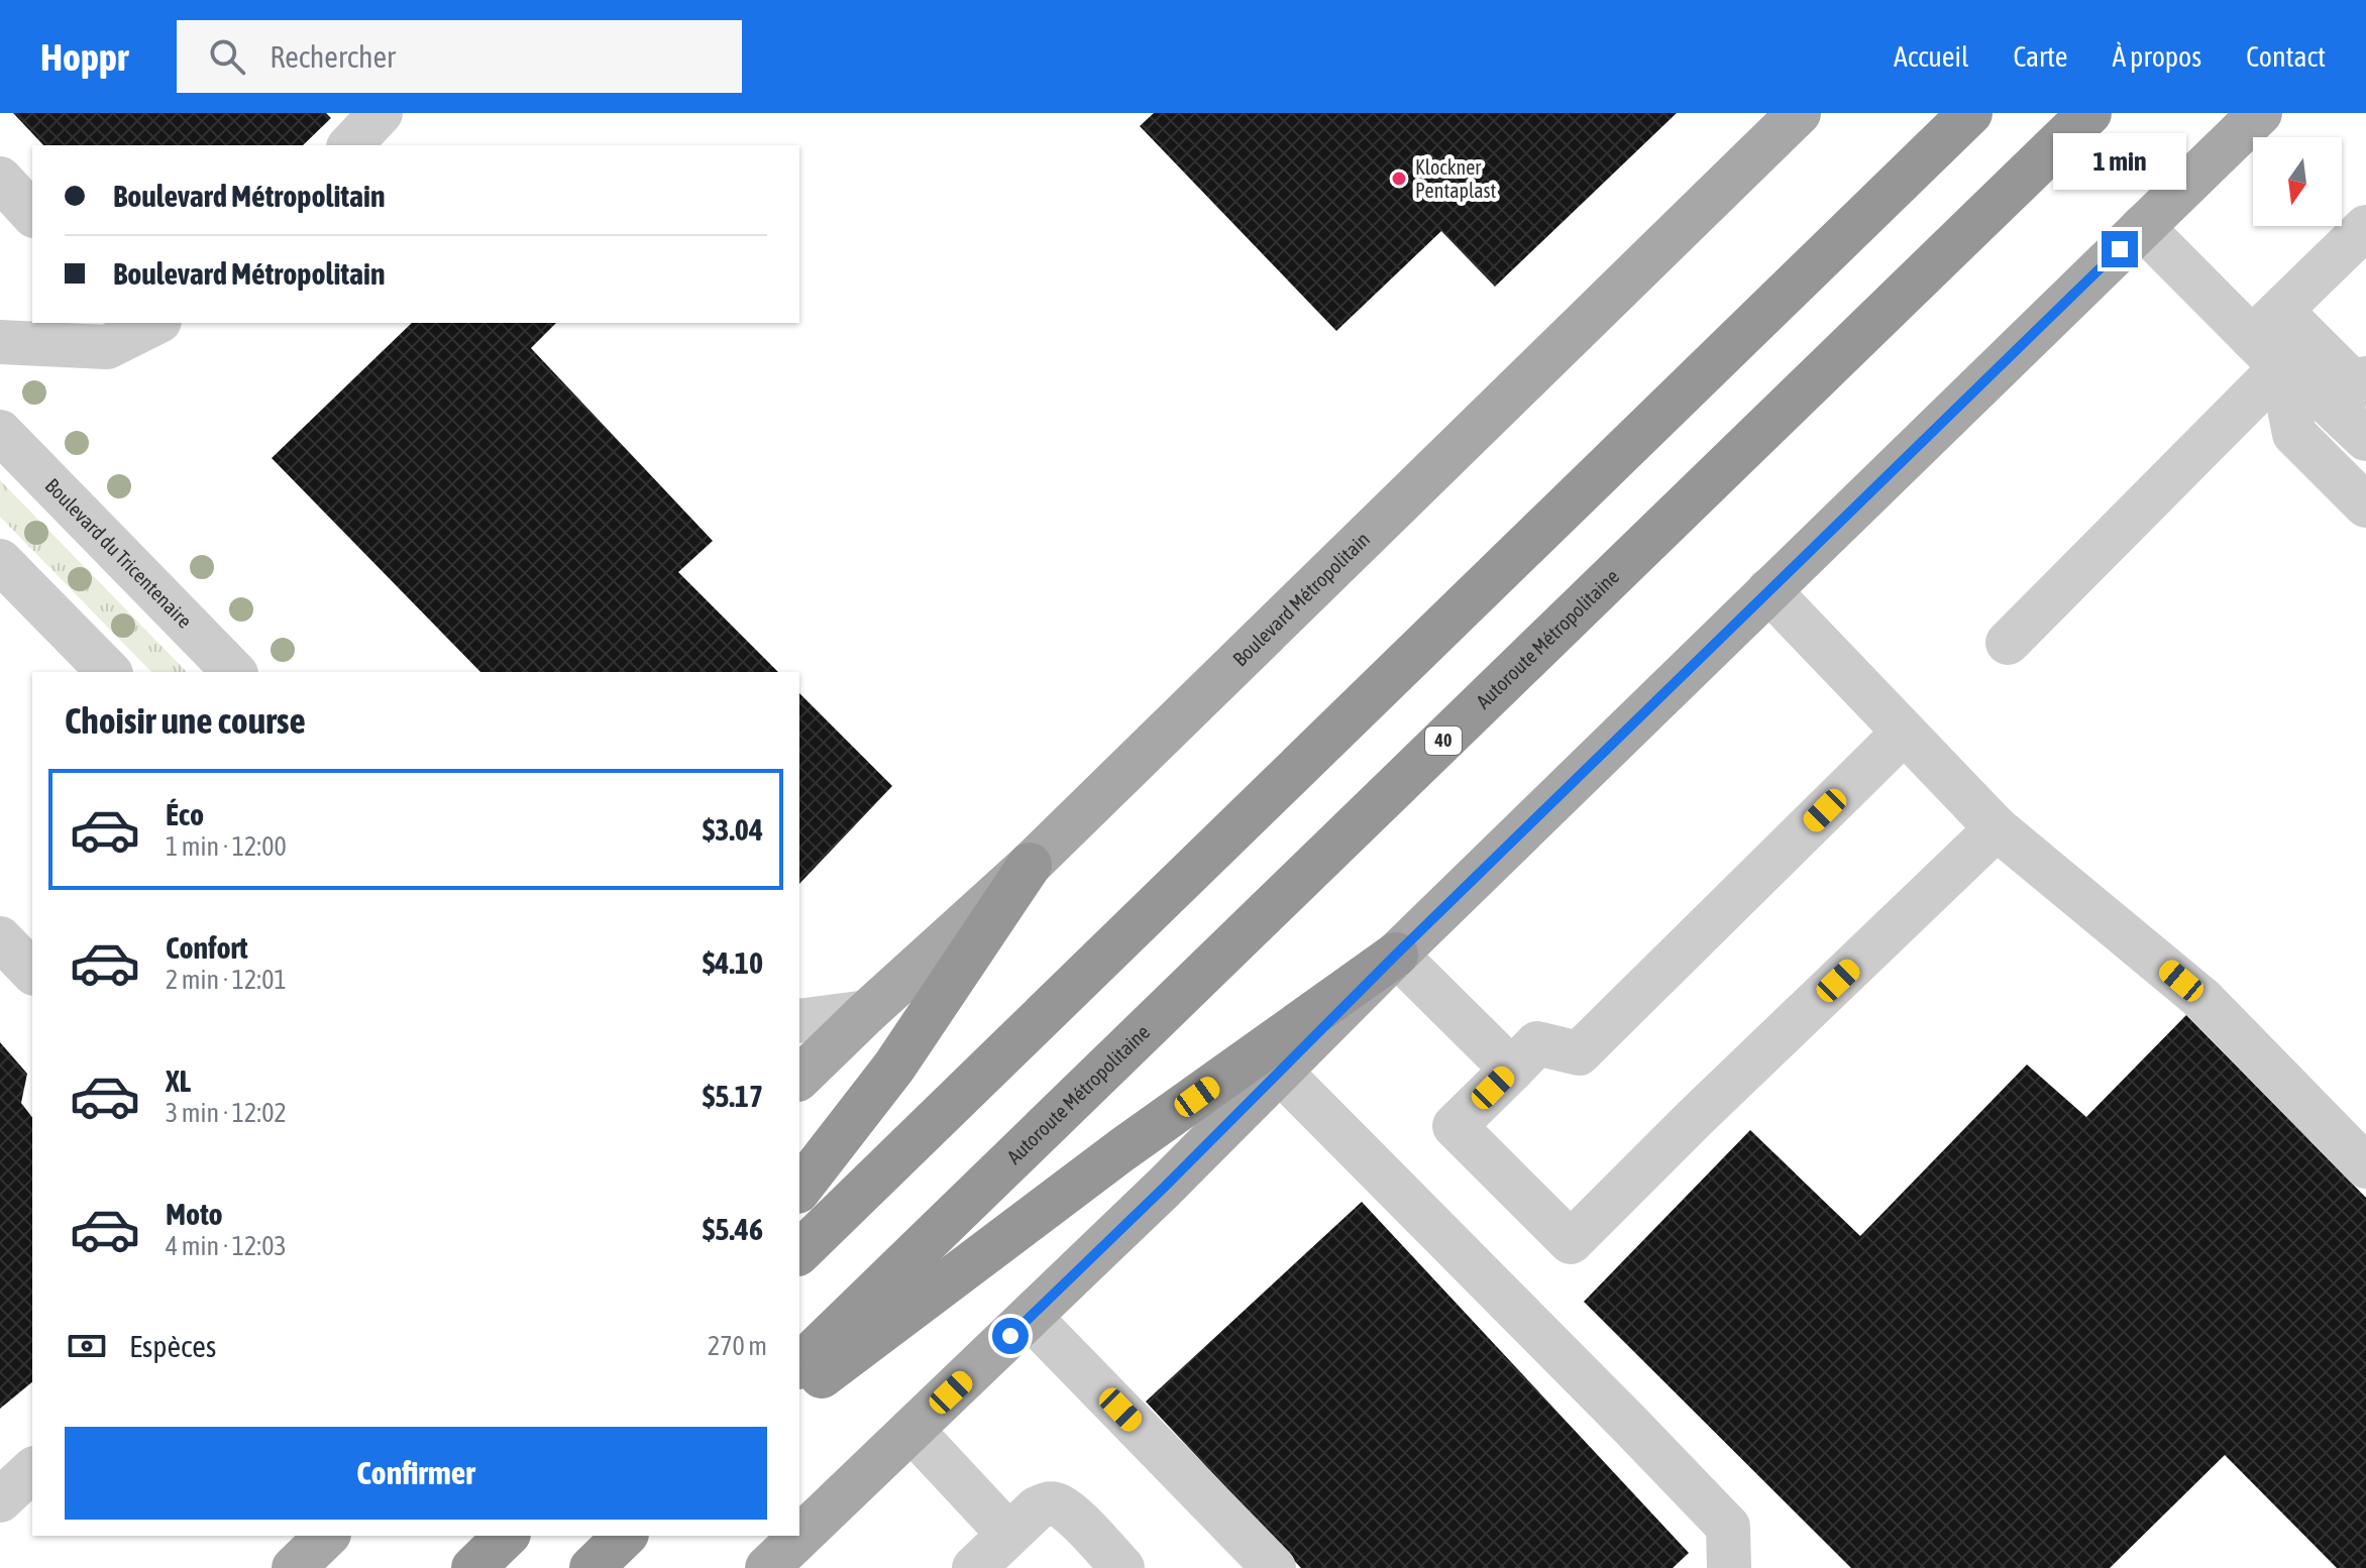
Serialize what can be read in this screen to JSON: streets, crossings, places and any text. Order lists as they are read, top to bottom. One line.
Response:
{"streets":{"highway":["Autoroute Métropolitaine","40"],"main road":["Boulevard Métropolitain"],"street":["Boulevard du Tricentenaire"]},"places":["Klockner Pentaplast"],"north":"bottom","page":{"header":"Hoppr","search":"Rechercher","nav":["Accueil","Carte","À propos","Contact"],"bubble":"1 min","banner":["Boulevard Métropolitain","Boulevard Métropolitain"],"heading":"Choisir une course","list":[{"name":"Éco","note":"1 min · 12:00","value":"$3.04"},{"name":"Confort","note":"2 min · 12:01","value":"$4.10"},{"name":"XL","note":"3 min · 12:02","value":"$5.17"},{"name":"Moto","note":"4 min · 12:03","value":"$5.46"}],"pay":["Espèces","270 m"],"buttons":"Confirmer"}}
